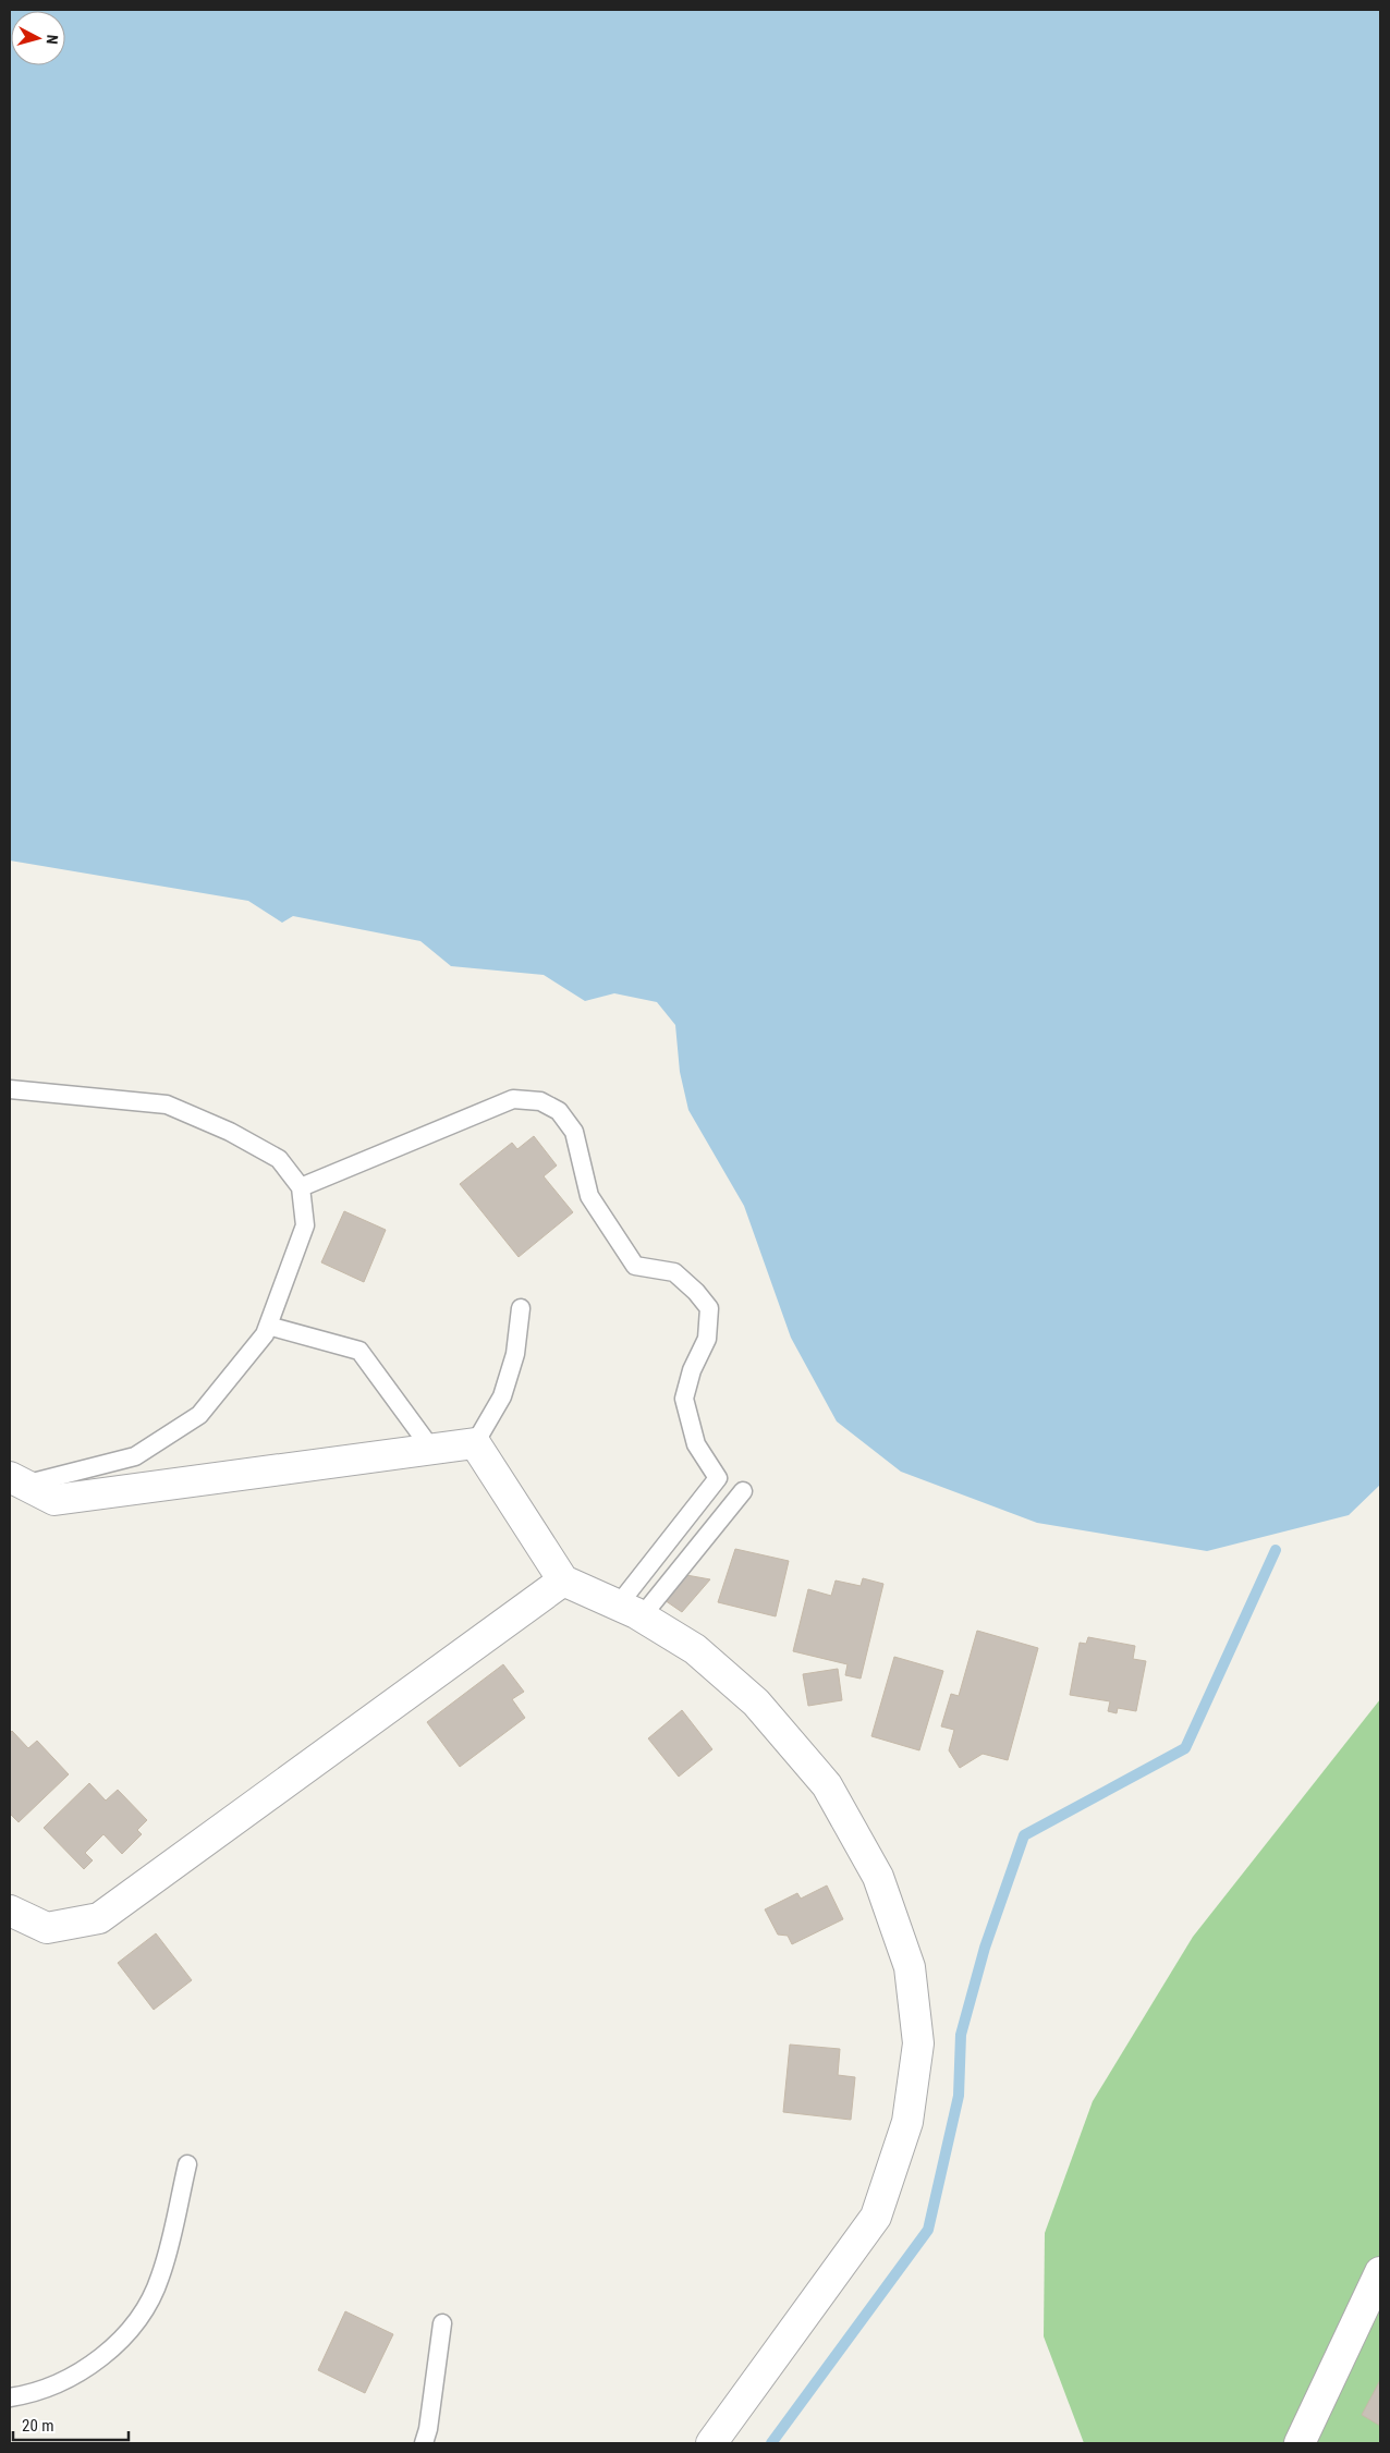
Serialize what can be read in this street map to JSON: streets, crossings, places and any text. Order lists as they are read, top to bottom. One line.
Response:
{"scale_bar":"20 m","north":"right"}
